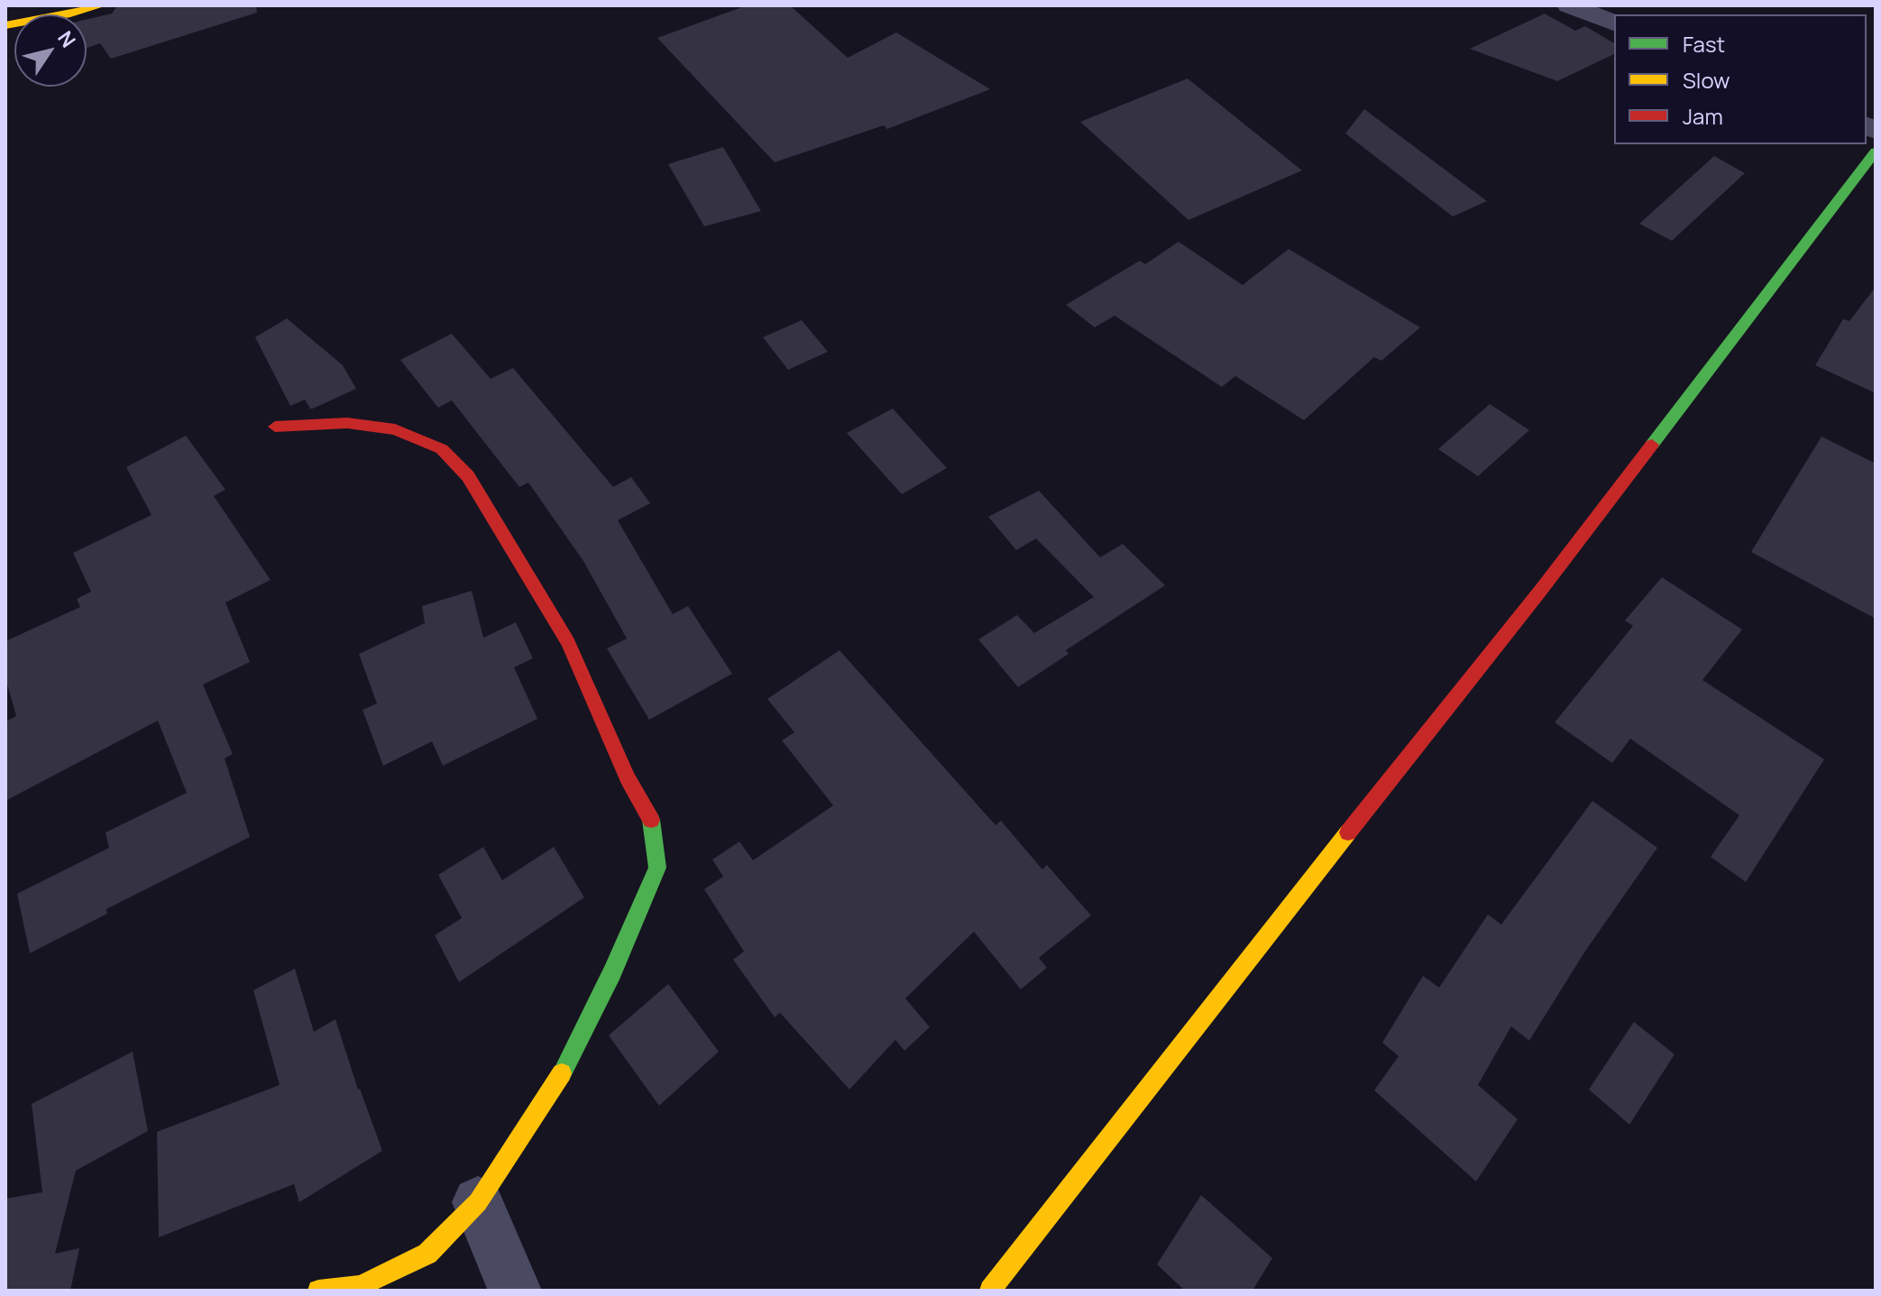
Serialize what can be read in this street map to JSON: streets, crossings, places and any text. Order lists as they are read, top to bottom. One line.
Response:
{"legend":["Fast","Slow","Jam"],"north":"top right"}
